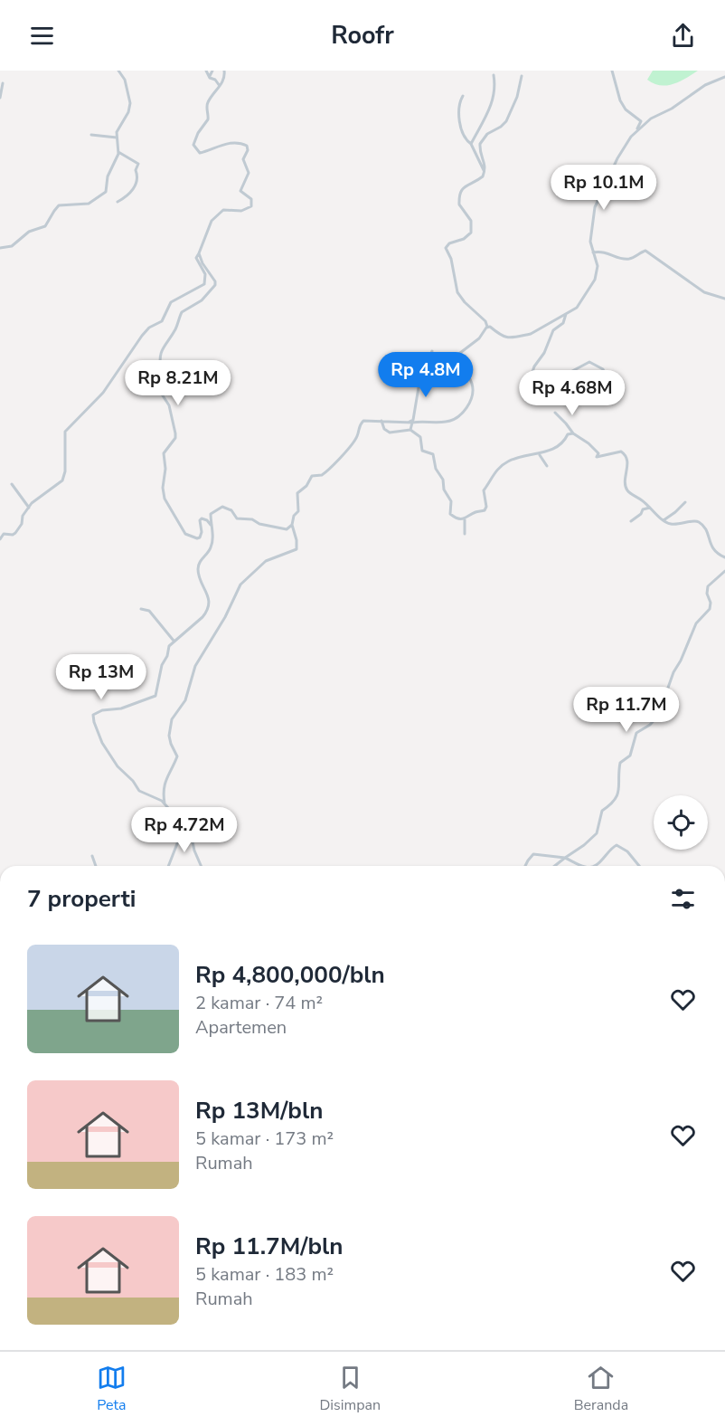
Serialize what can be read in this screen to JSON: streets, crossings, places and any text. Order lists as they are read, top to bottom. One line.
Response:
{"page":{"header":"Roofr","price":["Rp 10.1M","Rp 4.8M","Rp 8.21M","Rp 4.68M","Rp 13M","Rp 11.7M","Rp 4.72M"],"heading":"7 properti","list":[{"name":"Rp 4,800,000/bln","note":"2 kamar · 74 m² · Apartemen"},{"name":"Rp 13M/bln","note":"5 kamar · 173 m² · Rumah"},{"name":"Rp 11.7M/bln","note":"5 kamar · 183 m² · Rumah"}],"tabs":["Peta","Disimpan","Beranda"]}}
